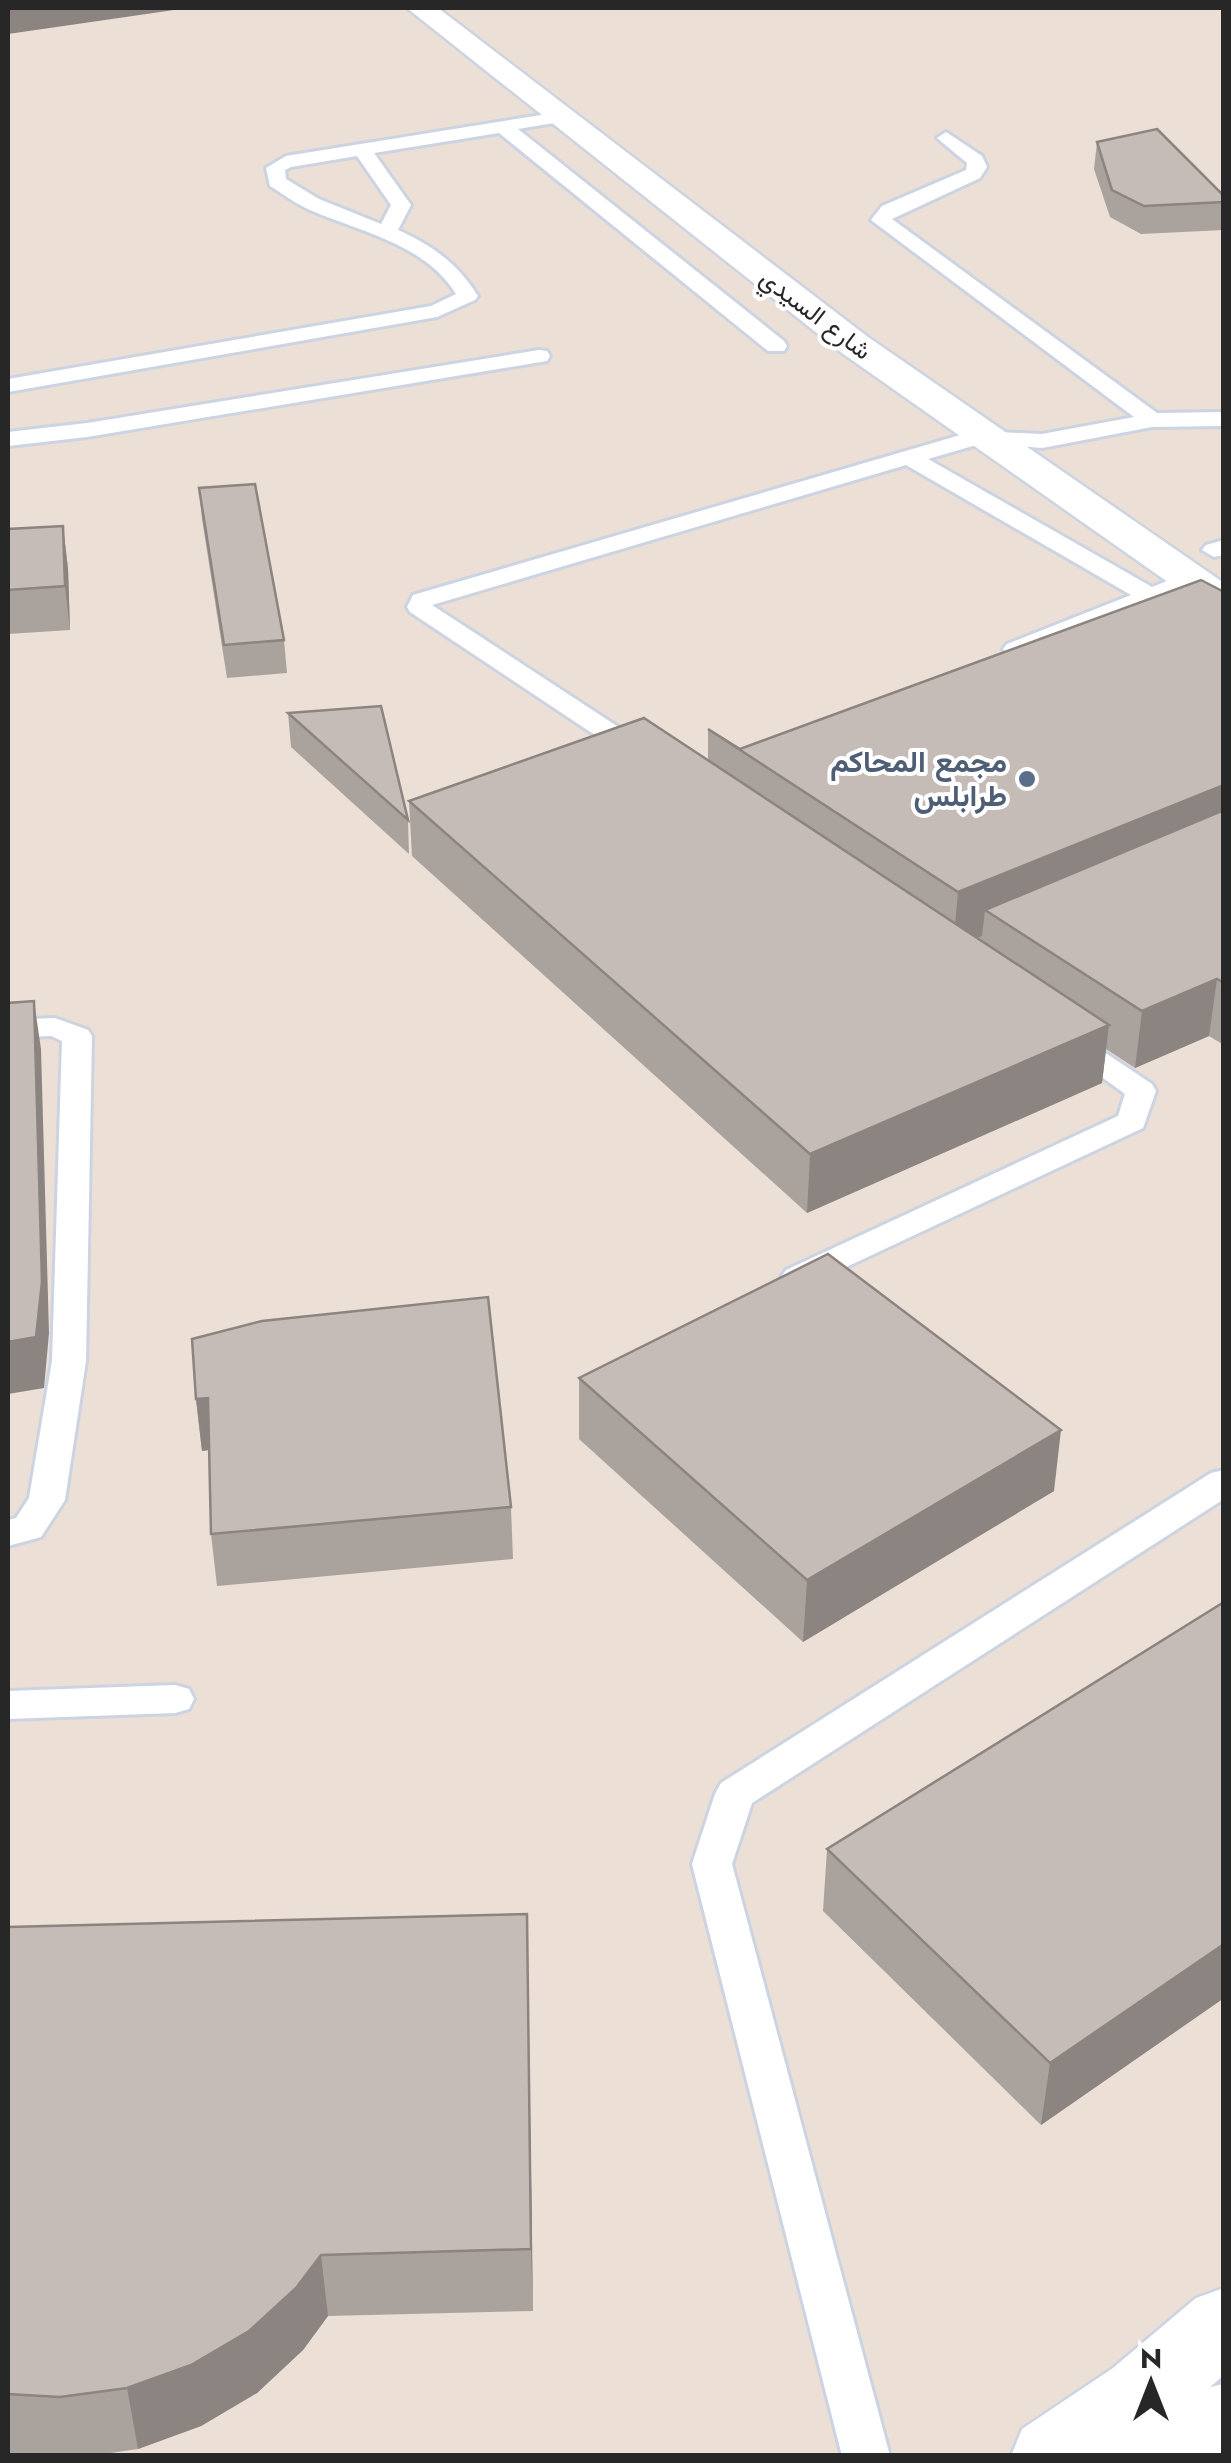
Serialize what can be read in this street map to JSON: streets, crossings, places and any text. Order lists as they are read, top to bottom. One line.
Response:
{"streets":{"main road":["شارع السيدي"]},"places":["مجمع المحاكم طرابلس"],"north":"top"}
